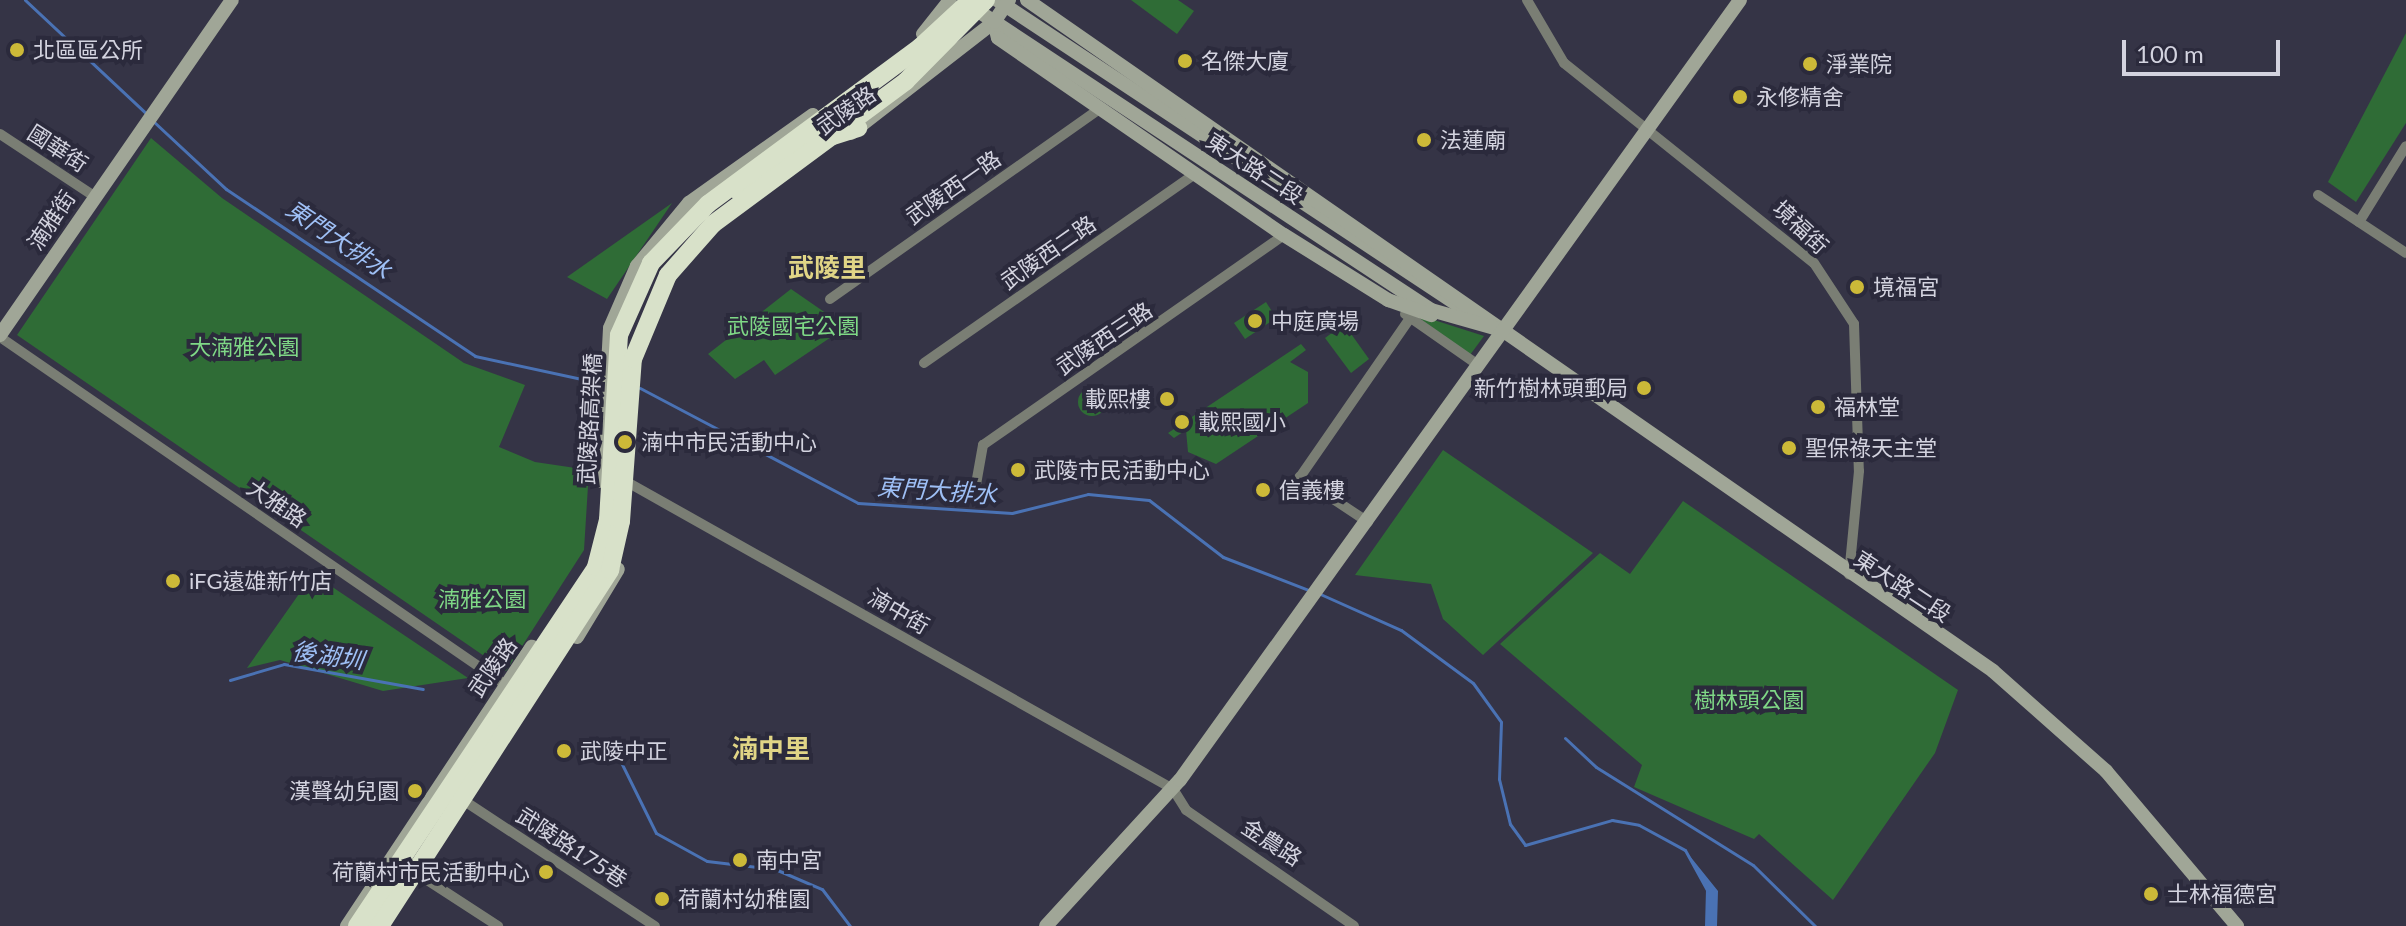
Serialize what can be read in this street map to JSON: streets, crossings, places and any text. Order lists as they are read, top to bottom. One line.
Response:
{"streets":{"highway":["武陵路高架橋"],"street":["武陵路","國華街","東大路二段","武陵西一路","湳雅街","境福街","武陵西二路","武陵西三路","大雅路","湳中街","金農路","武陵路175巷"]},"crossings":[["武陵路","東大路二段"],["武陵路","大雅路"],["武陵路","湳中街"],["國華街","湳雅街"],["東大路二段","武陵西一路"],["東大路二段","境福街"],["東大路二段","武陵西二路"],["東大路二段","武陵西三路"],["湳雅街","大雅路"],["湳中街","金農路"]],"districts":["武陵里","湳中里"],"water":["東門大排水","後湖圳"],"parks":["武陵國宅公園","大湳雅公園","湳雅公園","樹林頭公園"],"places":["北區區公所","名傑大廈","淨業院","永修精舍","法蓮廟","境福宮","中庭廣場","新竹樹林頭郵局","載熙樓","福林堂","載熙國小","湳中市民活動中心","聖保祿天主堂","武陵市民活動中心","信義樓","iFG遠雄新竹店","武陵中正","漢聲幼兒園","南中宮","荷蘭村市民活動中心","士林福德宮","荷蘭村幼稚園"],"scale_bar":"100 m"}
